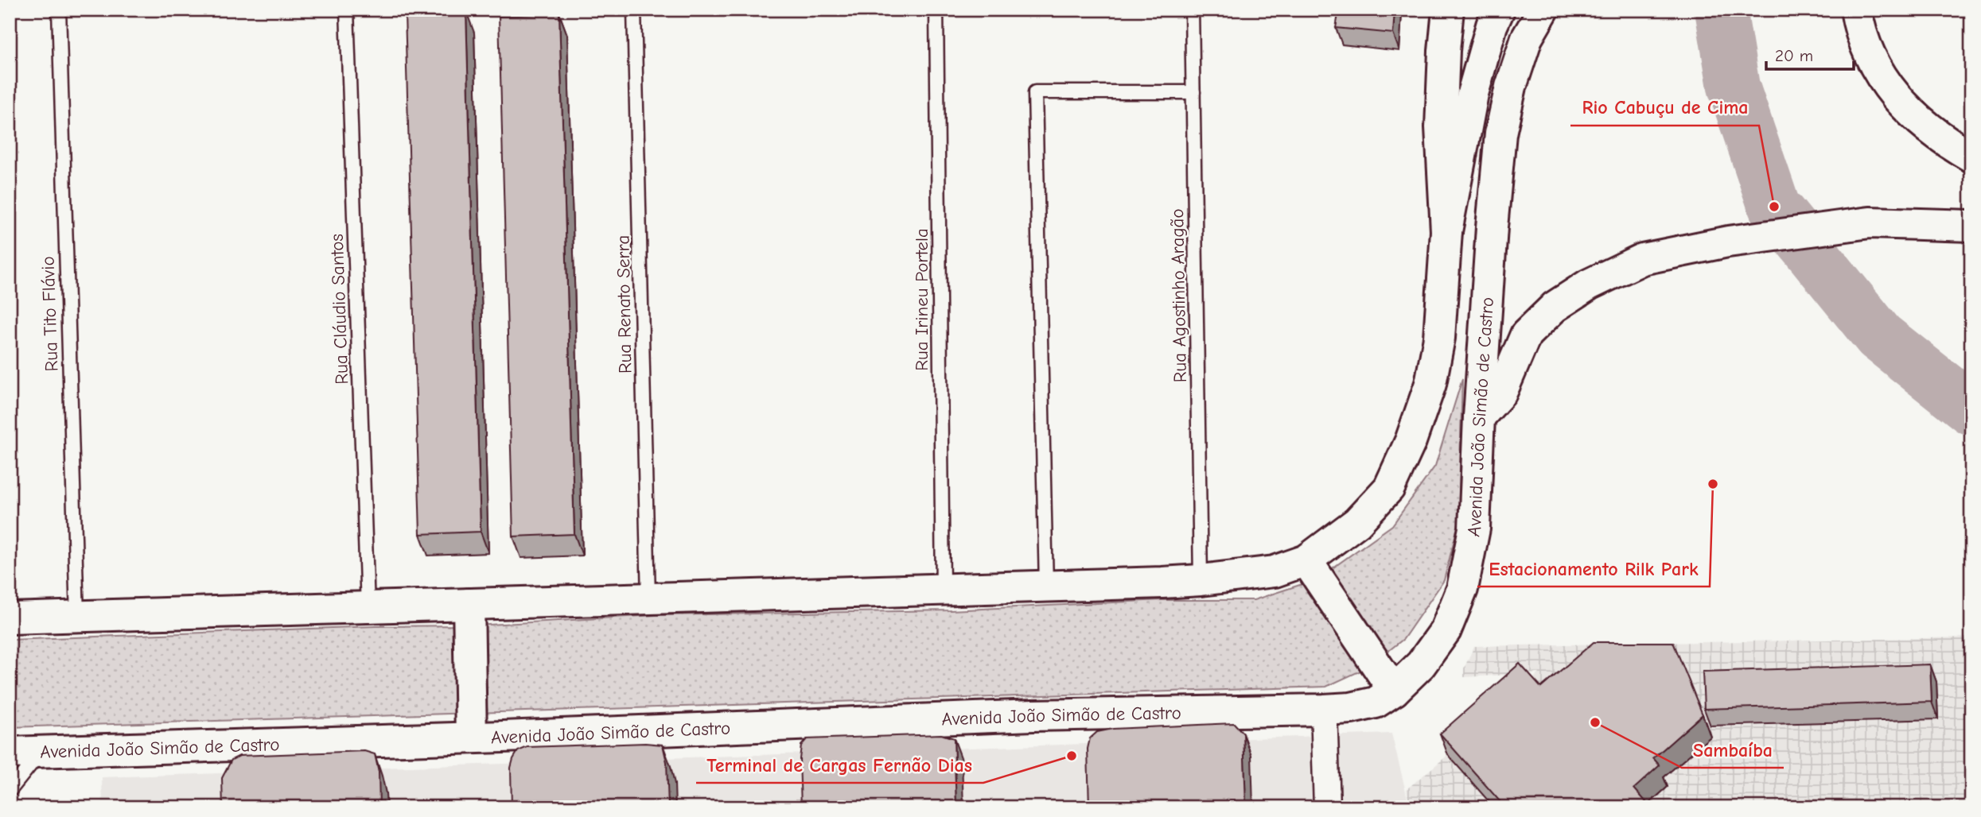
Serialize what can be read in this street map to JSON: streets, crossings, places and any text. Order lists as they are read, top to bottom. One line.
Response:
{"streets":{"main road":["Avenida João Simão de Castro"],"lane":["Rua Agostinho Aragão","Rua Irineu Portela","Rua Renato Serra","Rua Cláudio Santos","Rua Tito Flávio"]},"places":["Rio Cabuçu de Cima","Estacionamento Rilk Park","Sambaíba","Terminal de Cargas Fernão Dias"],"scale_bar":"20 m"}
